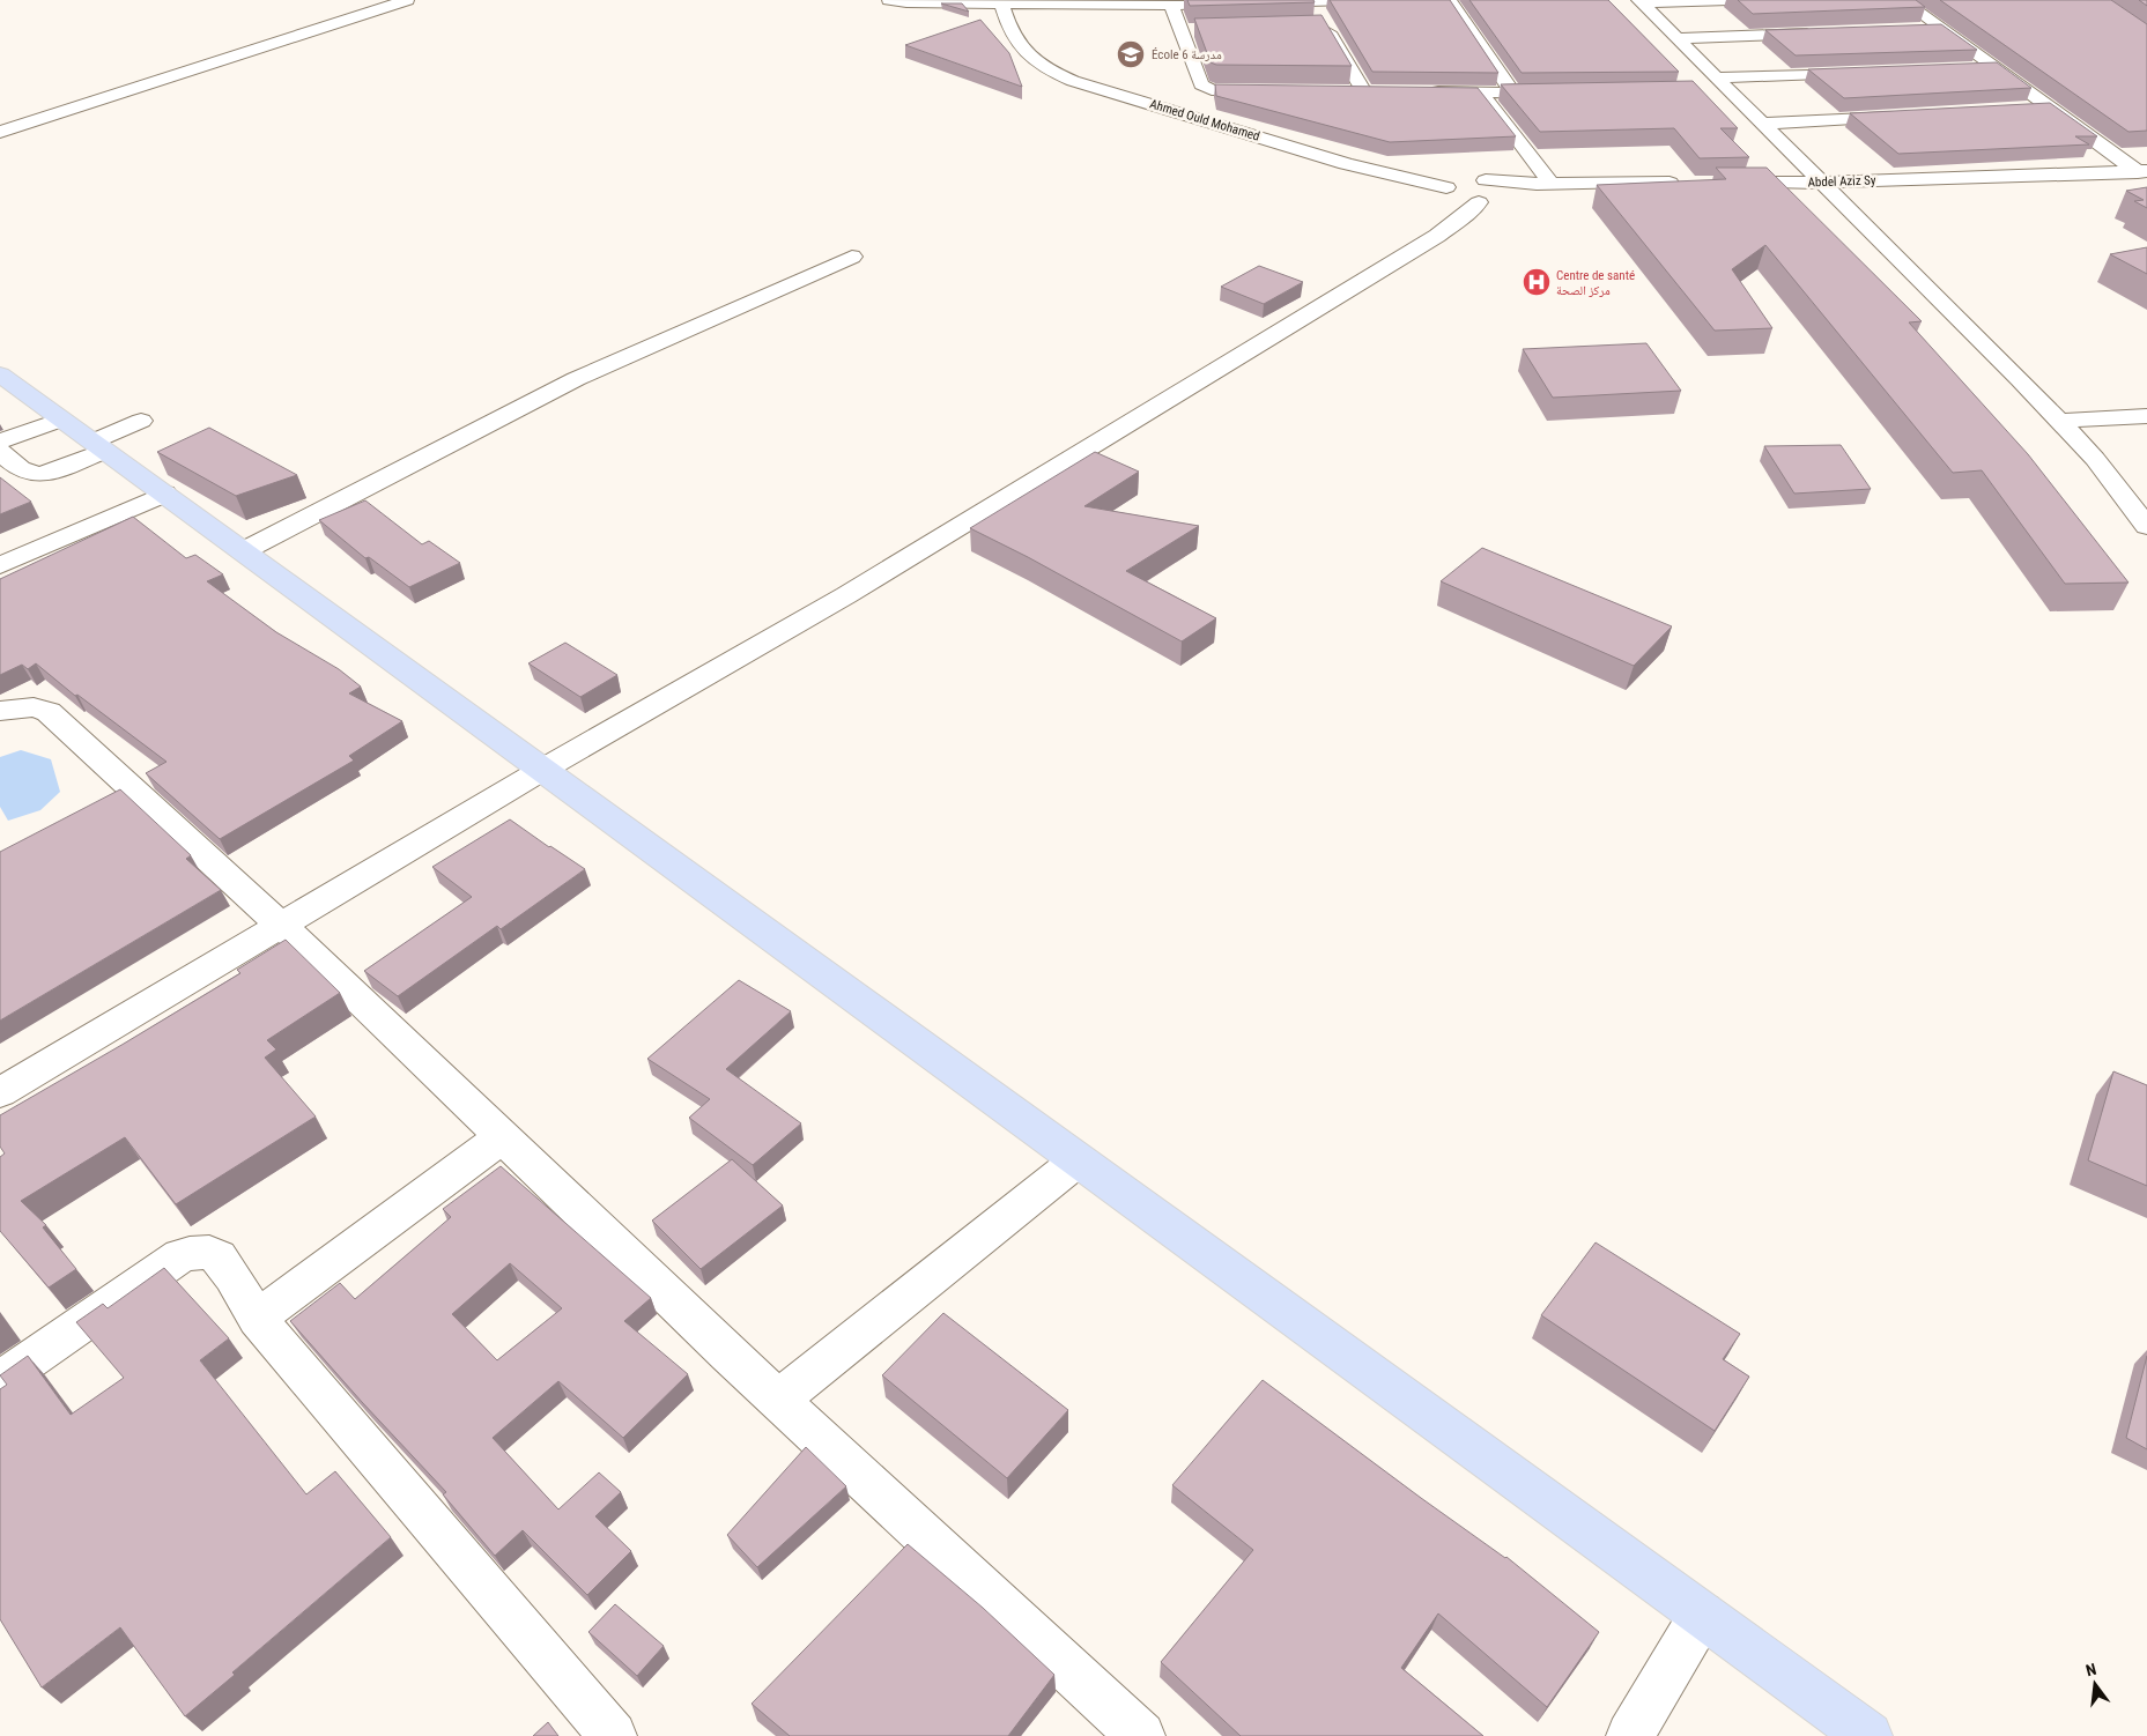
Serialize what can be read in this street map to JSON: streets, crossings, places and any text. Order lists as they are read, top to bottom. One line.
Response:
{"streets":{"street":["Ahmed Ould Mohamed","Abdel Aziz Sy"]},"places":{"school or university":["École 6 مدرسة"],"hospital":["Centre de santé مركز الصحة"]},"north":"top"}
